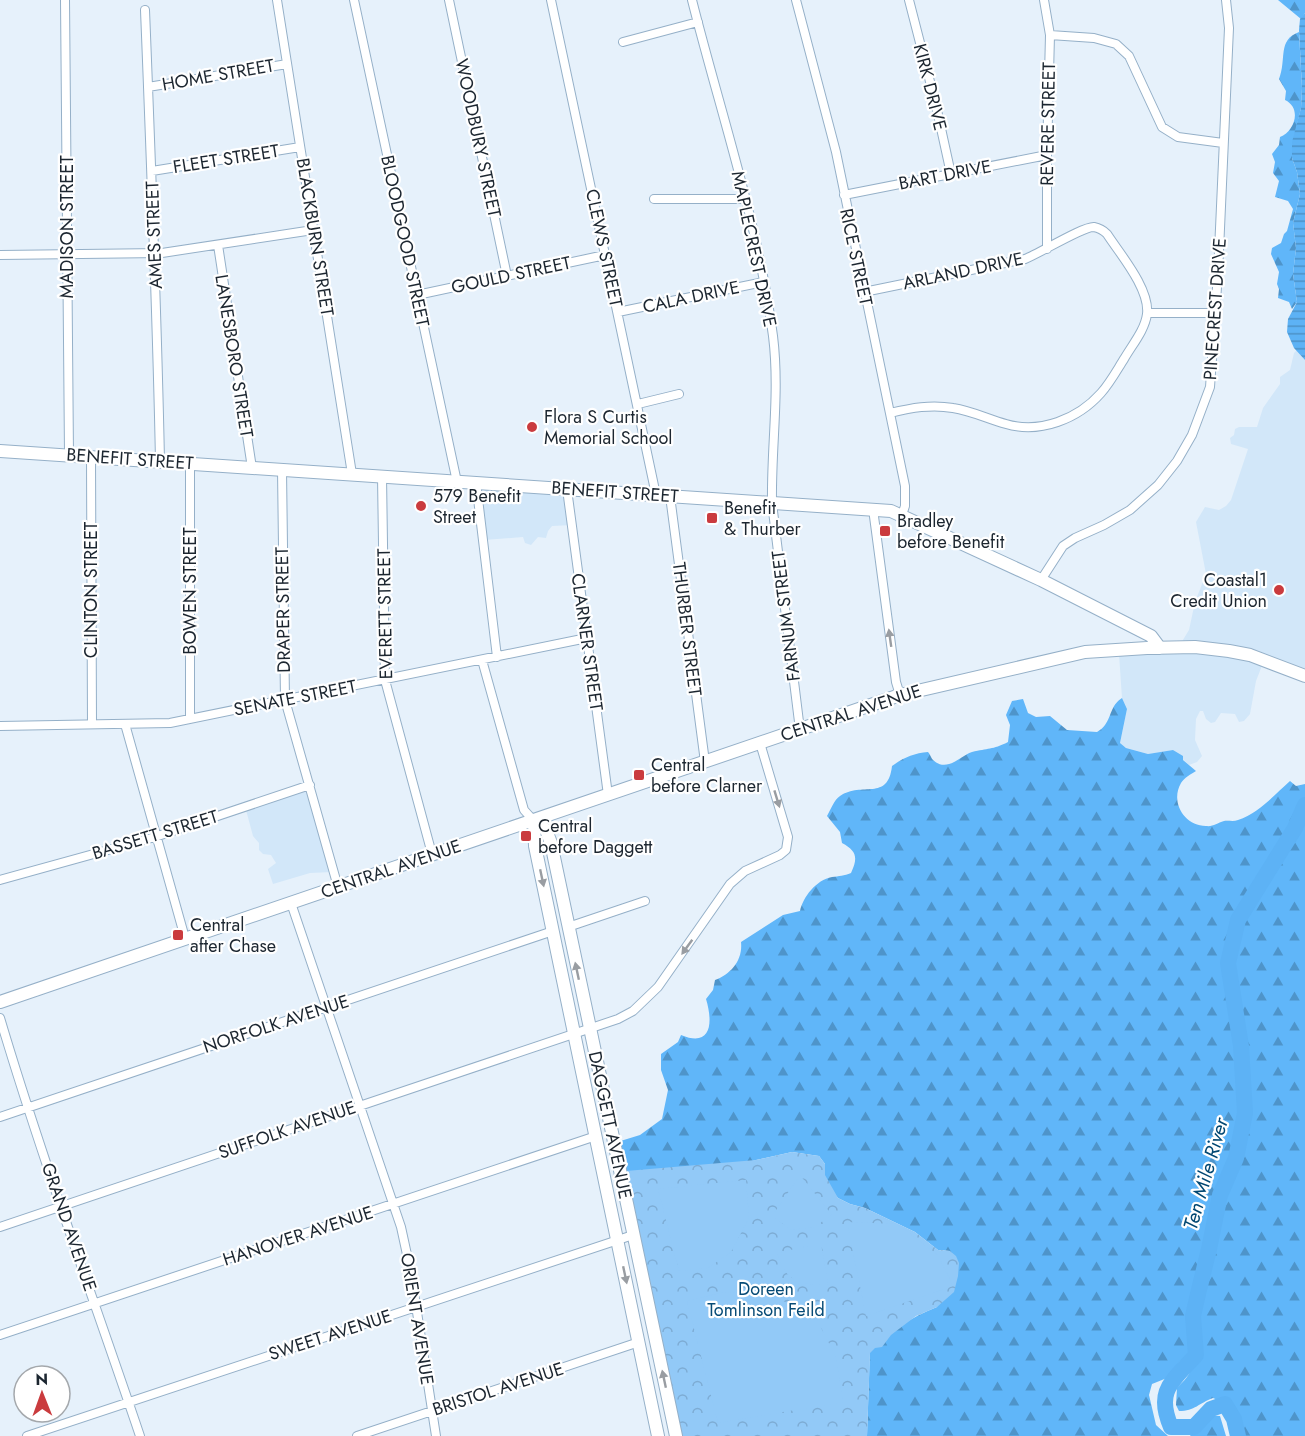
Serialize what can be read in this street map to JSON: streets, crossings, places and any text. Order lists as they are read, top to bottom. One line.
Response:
{"streets":{"street":["HOME STREET","KIRK DRIVE","REVERE STREET","WOODBURY STREET","FLEET STREET","BART DRIVE","MADISON STREET","AMES STREET","BLACKBURN STREET","BLOODGOOD STREET","CLEWS STREET","MAPLECREST DRIVE","RICE STREET","ARLAND DRIVE","GOULD STREET","CALA DRIVE","PINECREST DRIVE","LANESBORO STREET","BENEFIT STREET","CLINTON STREET","BOWEN STREET","DRAPER STREET","EVERETT STREET","FARNUM STREET","THURBER STREET","CLARNER STREET","SENATE STREET","CENTRAL AVENUE","BASSETT STREET","NORFOLK AVENUE","DAGGETT AVENUE","SUFFOLK AVENUE","GRAND AVENUE","HANOVER AVENUE","ORIENT AVENUE","SWEET AVENUE","BRISTOL AVENUE"]},"crossings":[["HOME STREET","AMES STREET"],["HOME STREET","BLACKBURN STREET"],["KIRK DRIVE","BART DRIVE"],["REVERE STREET","BART DRIVE"],["REVERE STREET","ARLAND DRIVE"],["WOODBURY STREET","GOULD STREET"],["FLEET STREET","AMES STREET"],["FLEET STREET","BLACKBURN STREET"],["BART DRIVE","RICE STREET"],["MADISON STREET","BENEFIT STREET"],["AMES STREET","BENEFIT STREET"],["BLACKBURN STREET","BENEFIT STREET"],["BLOODGOOD STREET","GOULD STREET"],["BLOODGOOD STREET","BENEFIT STREET"],["CLEWS STREET","GOULD STREET"],["CLEWS STREET","CALA DRIVE"],["CLEWS STREET","BENEFIT STREET"],["MAPLECREST DRIVE","CALA DRIVE"],["MAPLECREST DRIVE","BENEFIT STREET"],["MAPLECREST DRIVE","FARNUM STREET"],["RICE STREET","ARLAND DRIVE"],["RICE STREET","BENEFIT STREET"],["PINECREST DRIVE","BENEFIT STREET"],["LANESBORO STREET","BENEFIT STREET"],["BENEFIT STREET","CLINTON STREET"],["BENEFIT STREET","BOWEN STREET"],["BENEFIT STREET","DRAPER STREET"],["BENEFIT STREET","EVERETT STREET"],["BENEFIT STREET","FARNUM STREET"],["BENEFIT STREET","THURBER STREET"],["BENEFIT STREET","CLARNER STREET"],["BENEFIT STREET","CENTRAL AVENUE"],["CLINTON STREET","SENATE STREET"],["BOWEN STREET","SENATE STREET"],["DRAPER STREET","SENATE STREET"],["DRAPER STREET","CENTRAL AVENUE"],["DRAPER STREET","BASSETT STREET"],["EVERETT STREET","SENATE STREET"],["EVERETT STREET","CENTRAL AVENUE"],["FARNUM STREET","CENTRAL AVENUE"],["THURBER STREET","CENTRAL AVENUE"],["CLARNER STREET","SENATE STREET"],["CLARNER STREET","CENTRAL AVENUE"],["SENATE STREET","DAGGETT AVENUE"],["CENTRAL AVENUE","DAGGETT AVENUE"],["CENTRAL AVENUE","SUFFOLK AVENUE"],["CENTRAL AVENUE","ORIENT AVENUE"],["NORFOLK AVENUE","DAGGETT AVENUE"],["NORFOLK AVENUE","GRAND AVENUE"],["NORFOLK AVENUE","ORIENT AVENUE"],["DAGGETT AVENUE","SUFFOLK AVENUE"],["DAGGETT AVENUE","HANOVER AVENUE"],["DAGGETT AVENUE","SWEET AVENUE"],["DAGGETT AVENUE","BRISTOL AVENUE"],["SUFFOLK AVENUE","GRAND AVENUE"],["SUFFOLK AVENUE","ORIENT AVENUE"],["GRAND AVENUE","HANOVER AVENUE"],["GRAND AVENUE","SWEET AVENUE"],["HANOVER AVENUE","ORIENT AVENUE"],["ORIENT AVENUE","SWEET AVENUE"],["ORIENT AVENUE","BRISTOL AVENUE"]],"water":["Ten Mile River"],"parks":["Doreen Tomlinson Feild"],"places":{"other":["Flora S Curtis Memorial School","579 Benefit Street","Coastal1 Credit Union"],"transit":["Benefit & Thurber","Bradley before Benefit","Central before Clarner","Central before Daggett","Central after Chase"]},"north":"top"}
